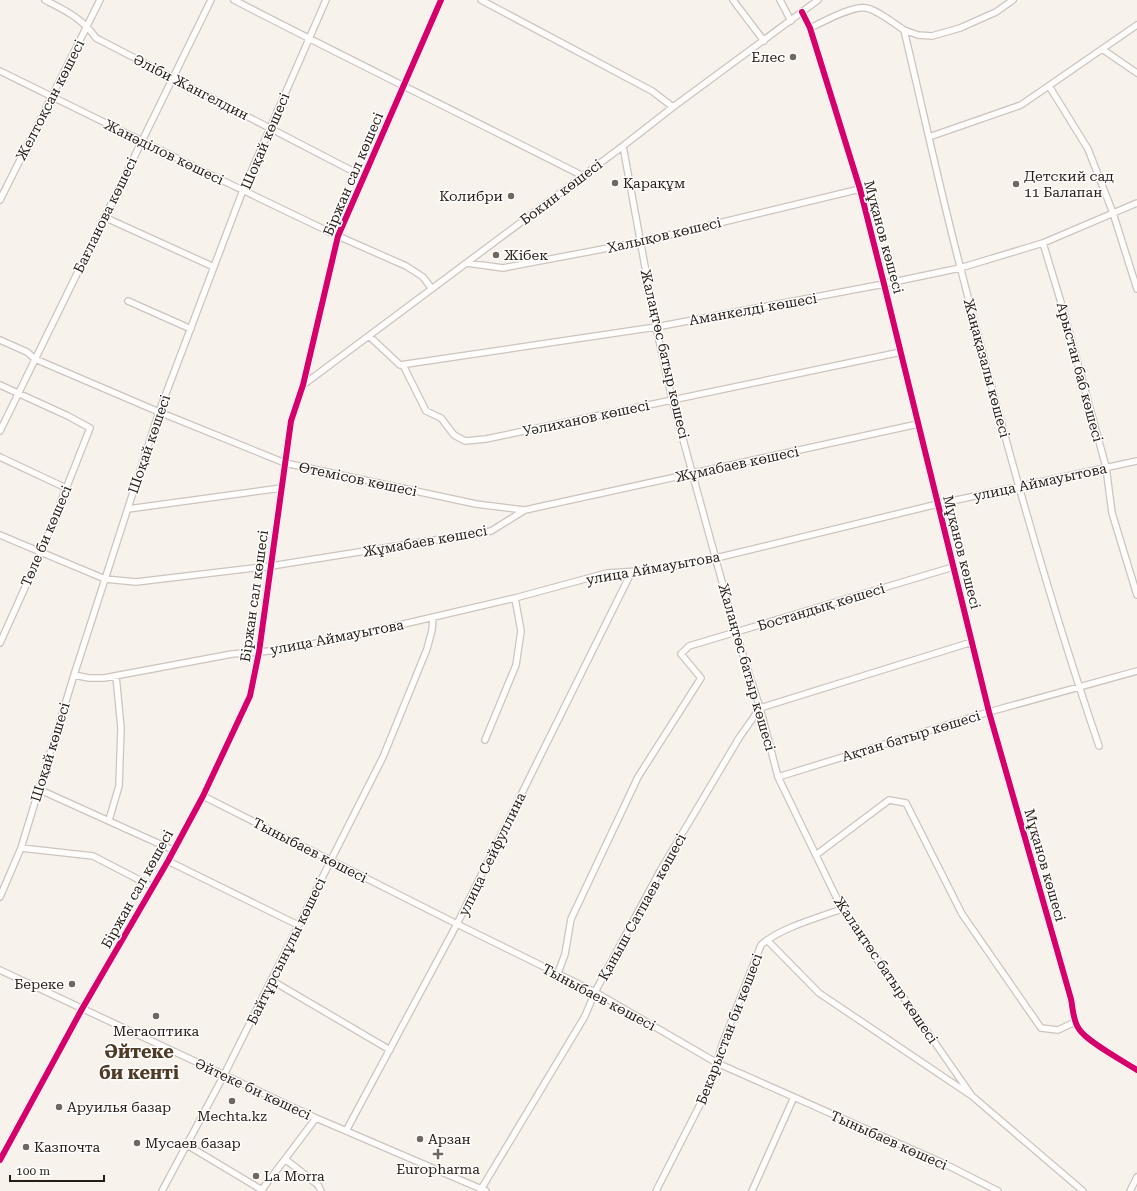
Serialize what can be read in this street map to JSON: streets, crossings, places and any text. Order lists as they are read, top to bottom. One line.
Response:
{"streets":{"street":["Әліби Жангелдин","Желтоқсан көшесі","Шоқай көшесі","Жанәділов көшесі","Біржан сал көшесі","Бокин көшесі","Бағланова көшесі","Халықов көшесі","Мұқанов көшесі","Аманкелді көшесі","Жалаңтөс батыр көшесі","Жаңақазалы көшесі","Арыстан баб көшесі","Уәлиханов көшесі","Жұмабаев көшесі","Өтемісов көшесі","улица Аймауытова","Төле би көшесі","Бостандық көшесі","Ақтан батыр көшесі","Тыныбаев көшесі","улица Сейфуллина","Қаныш Сатпаев көшесі","Байтұрсынұлы көшесі","Бекарыстан би көшесі","Әйтеке би көшесі"]},"crossings":[["Әліби Жангелдин","Желтоқсан көшесі"],["Әліби Жангелдин","Шоқай көшесі"],["Әліби Жангелдин","Біржан сал көшесі"],["Әліби Жангелдин","Бағланова көшесі"],["Желтоқсан көшесі","Жанәділов көшесі"],["Шоқай көшесі","Жанәділов көшесі"],["Шоқай көшесі","Жұмабаев көшесі"],["Шоқай көшесі","Өтемісов көшесі"],["Шоқай көшесі","улица Аймауытова"],["Жанәділов көшесі","Біржан сал көшесі"],["Жанәділов көшесі","Бокин көшесі"],["Жанәділов көшесі","Бағланова көшесі"],["Біржан сал көшесі","Бокин көшесі"],["Біржан сал көшесі","Жұмабаев көшесі"],["Біржан сал көшесі","Өтемісов көшесі"],["Біржан сал көшесі","улица Аймауытова"],["Біржан сал көшесі","Тыныбаев көшесі"],["Біржан сал көшесі","Әйтеке би көшесі"],["Бокин көшесі","Халықов көшесі"],["Бокин көшесі","Мұқанов көшесі"],["Бокин көшесі","Жалаңтөс батыр көшесі"],["Бағланова көшесі","Өтемісов көшесі"],["Бағланова көшесі","Төле би көшесі"],["Халықов көшесі","Мұқанов көшесі"],["Халықов көшесі","Жалаңтөс батыр көшесі"],["Мұқанов көшесі","Аманкелді көшесі"],["Мұқанов көшесі","Уәлиханов көшесі"],["Мұқанов көшесі","Жұмабаев көшесі"],["Мұқанов көшесі","улица Аймауытова"],["Мұқанов көшесі","Бостандық көшесі"],["Мұқанов көшесі","Ақтан батыр көшесі"],["Аманкелді көшесі","Жалаңтөс батыр көшесі"],["Аманкелді көшесі","Жаңақазалы көшесі"],["Аманкелді көшесі","Арыстан баб көшесі"],["Аманкелді көшесі","Уәлиханов көшесі"],["Жалаңтөс батыр көшесі","Уәлиханов көшесі"],["Жалаңтөс батыр көшесі","Жұмабаев көшесі"],["Жалаңтөс батыр көшесі","улица Аймауытова"],["Жалаңтөс батыр көшесі","Бостандық көшесі"],["Жалаңтөс батыр көшесі","Ақтан батыр көшесі"],["Жалаңтөс батыр көшесі","Қаныш Сатпаев көшесі"],["Жалаңтөс батыр көшесі","Бекарыстан би көшесі"],["Жаңақазалы көшесі","улица Аймауытова"],["Жаңақазалы көшесі","Ақтан батыр көшесі"],["Арыстан баб көшесі","улица Аймауытова"],["Жұмабаев көшесі","Өтемісов көшесі"],["Жұмабаев көшесі","Төле би көшесі"],["улица Аймауытова","улица Сейфуллина"],["улица Аймауытова","Байтұрсынұлы көшесі"],["Бостандық көшесі","Тыныбаев көшесі"],["Тыныбаев көшесі","улица Сейфуллина"],["Тыныбаев көшесі","Қаныш Сатпаев көшесі"],["Тыныбаев көшесі","Байтұрсынұлы көшесі"],["Тыныбаев көшесі","Бекарыстан би көшесі"],["улица Сейфуллина","Әйтеке би көшесі"],["Қаныш Сатпаев көшесі","Әйтеке би көшесі"],["Байтұрсынұлы көшесі","Әйтеке би көшесі"]],"districts":["Әйтеке би кенті"],"places":{"other":["Елес","Қарақұм","Детский сад 11 Балапан","Колибри","Жібек","Береке","Мегаоптика","Mechta.kz","Аруилья базар","Арзан","Мусаев базар","Казпочта","La Morra"],"health":["Europharma"]},"scale_bar":"100 m"}
